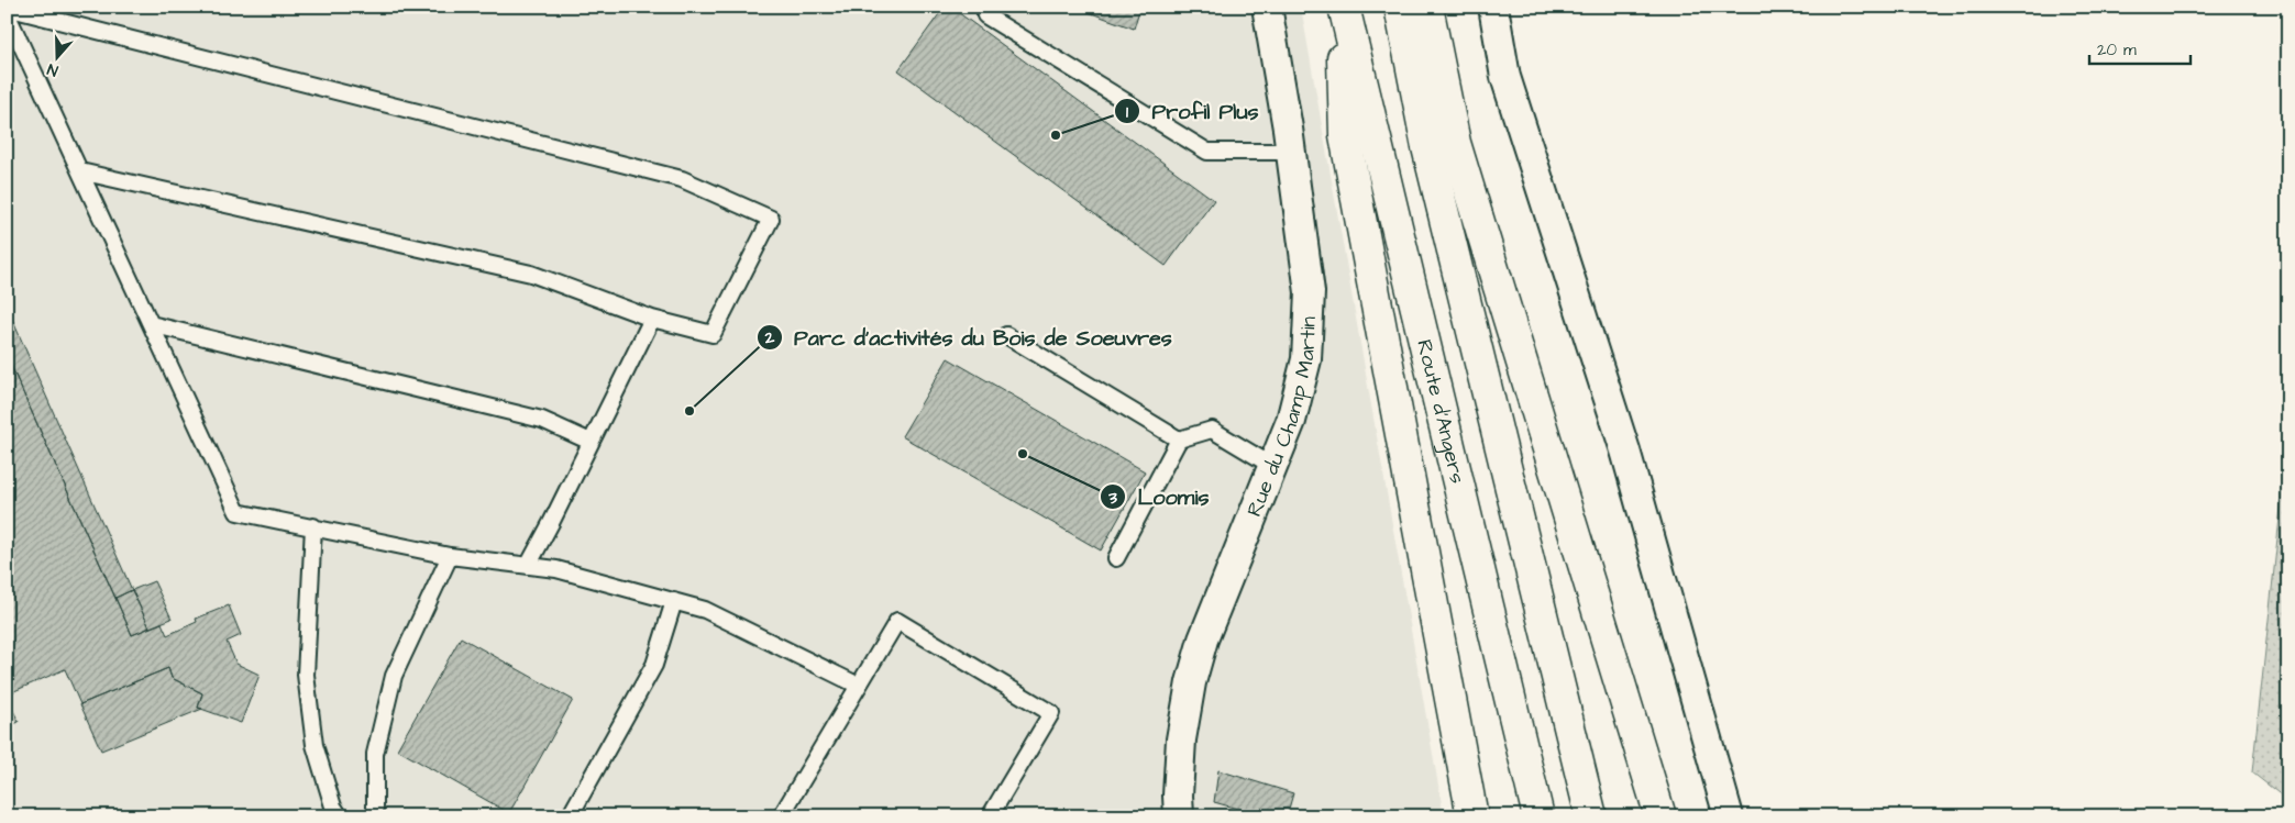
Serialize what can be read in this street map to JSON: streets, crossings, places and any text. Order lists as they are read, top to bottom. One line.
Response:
{"streets":{"highway":["Route d'Angers"],"street":["Rue du Champ Martin"]},"places":["Profil Plus","Parc d'activités du Bois de Soeuvres","Loomis"],"scale_bar":"20 m","north":"bottom"}
